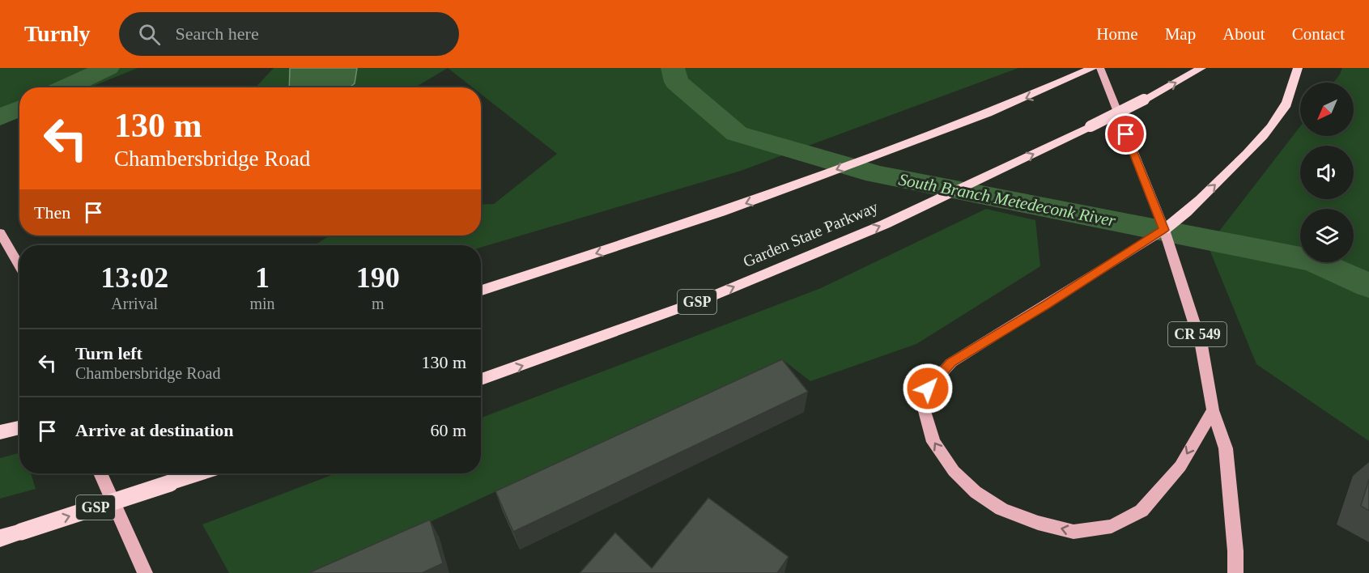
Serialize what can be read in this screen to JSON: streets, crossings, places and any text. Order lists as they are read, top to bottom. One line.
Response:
{"streets":{"highway":["Garden State Parkway","GSP"],"main road":["CR 549"]},"water":["South Branch Metedeconk River"],"north":"bottom left","page":{"header":"Turnly","search":"Search here","nav":["Home","Map","About","Contact"],"turn":["130 m","Chambersbridge Road"],"then":"Then","eta":["13:02","Arrival","1","min","190","m"],"list":[{"name":"Turn left","note":"Chambersbridge Road","value":"130 m"},{"name":"Arrive at destination","value":"60 m"}]}}
